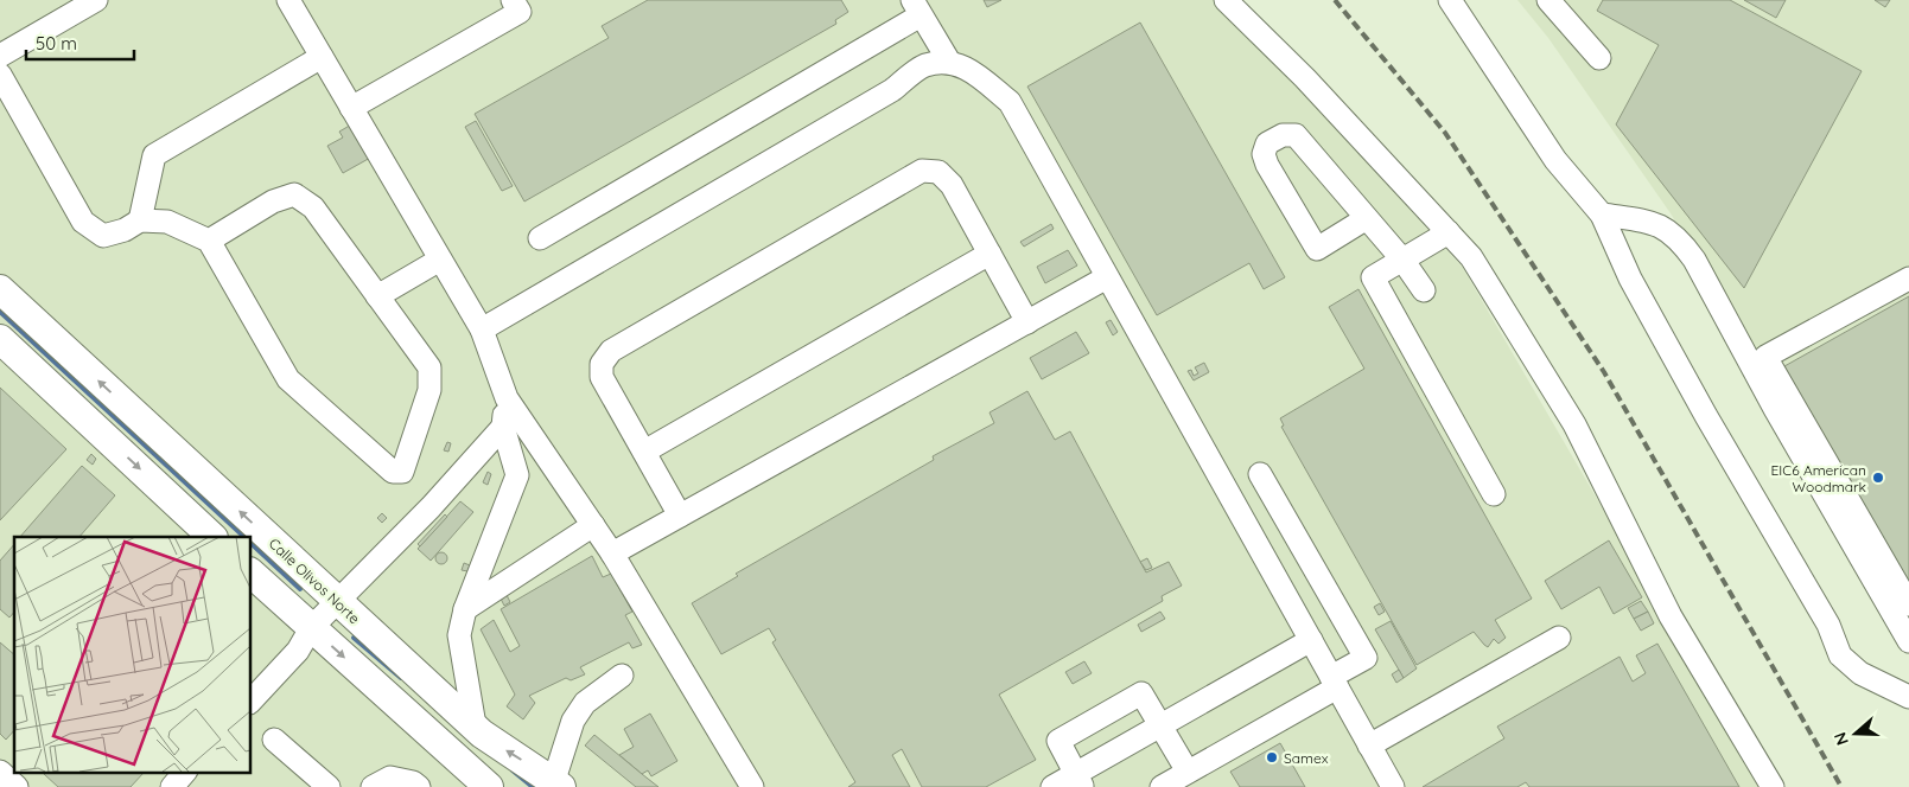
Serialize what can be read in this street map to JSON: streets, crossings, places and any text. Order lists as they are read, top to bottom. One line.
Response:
{"streets":{"main road":["Calle Olivos Norte"]},"places":["EIC6 American Woodmark","Samex"],"scale_bar":"50 m","north":"left"}
